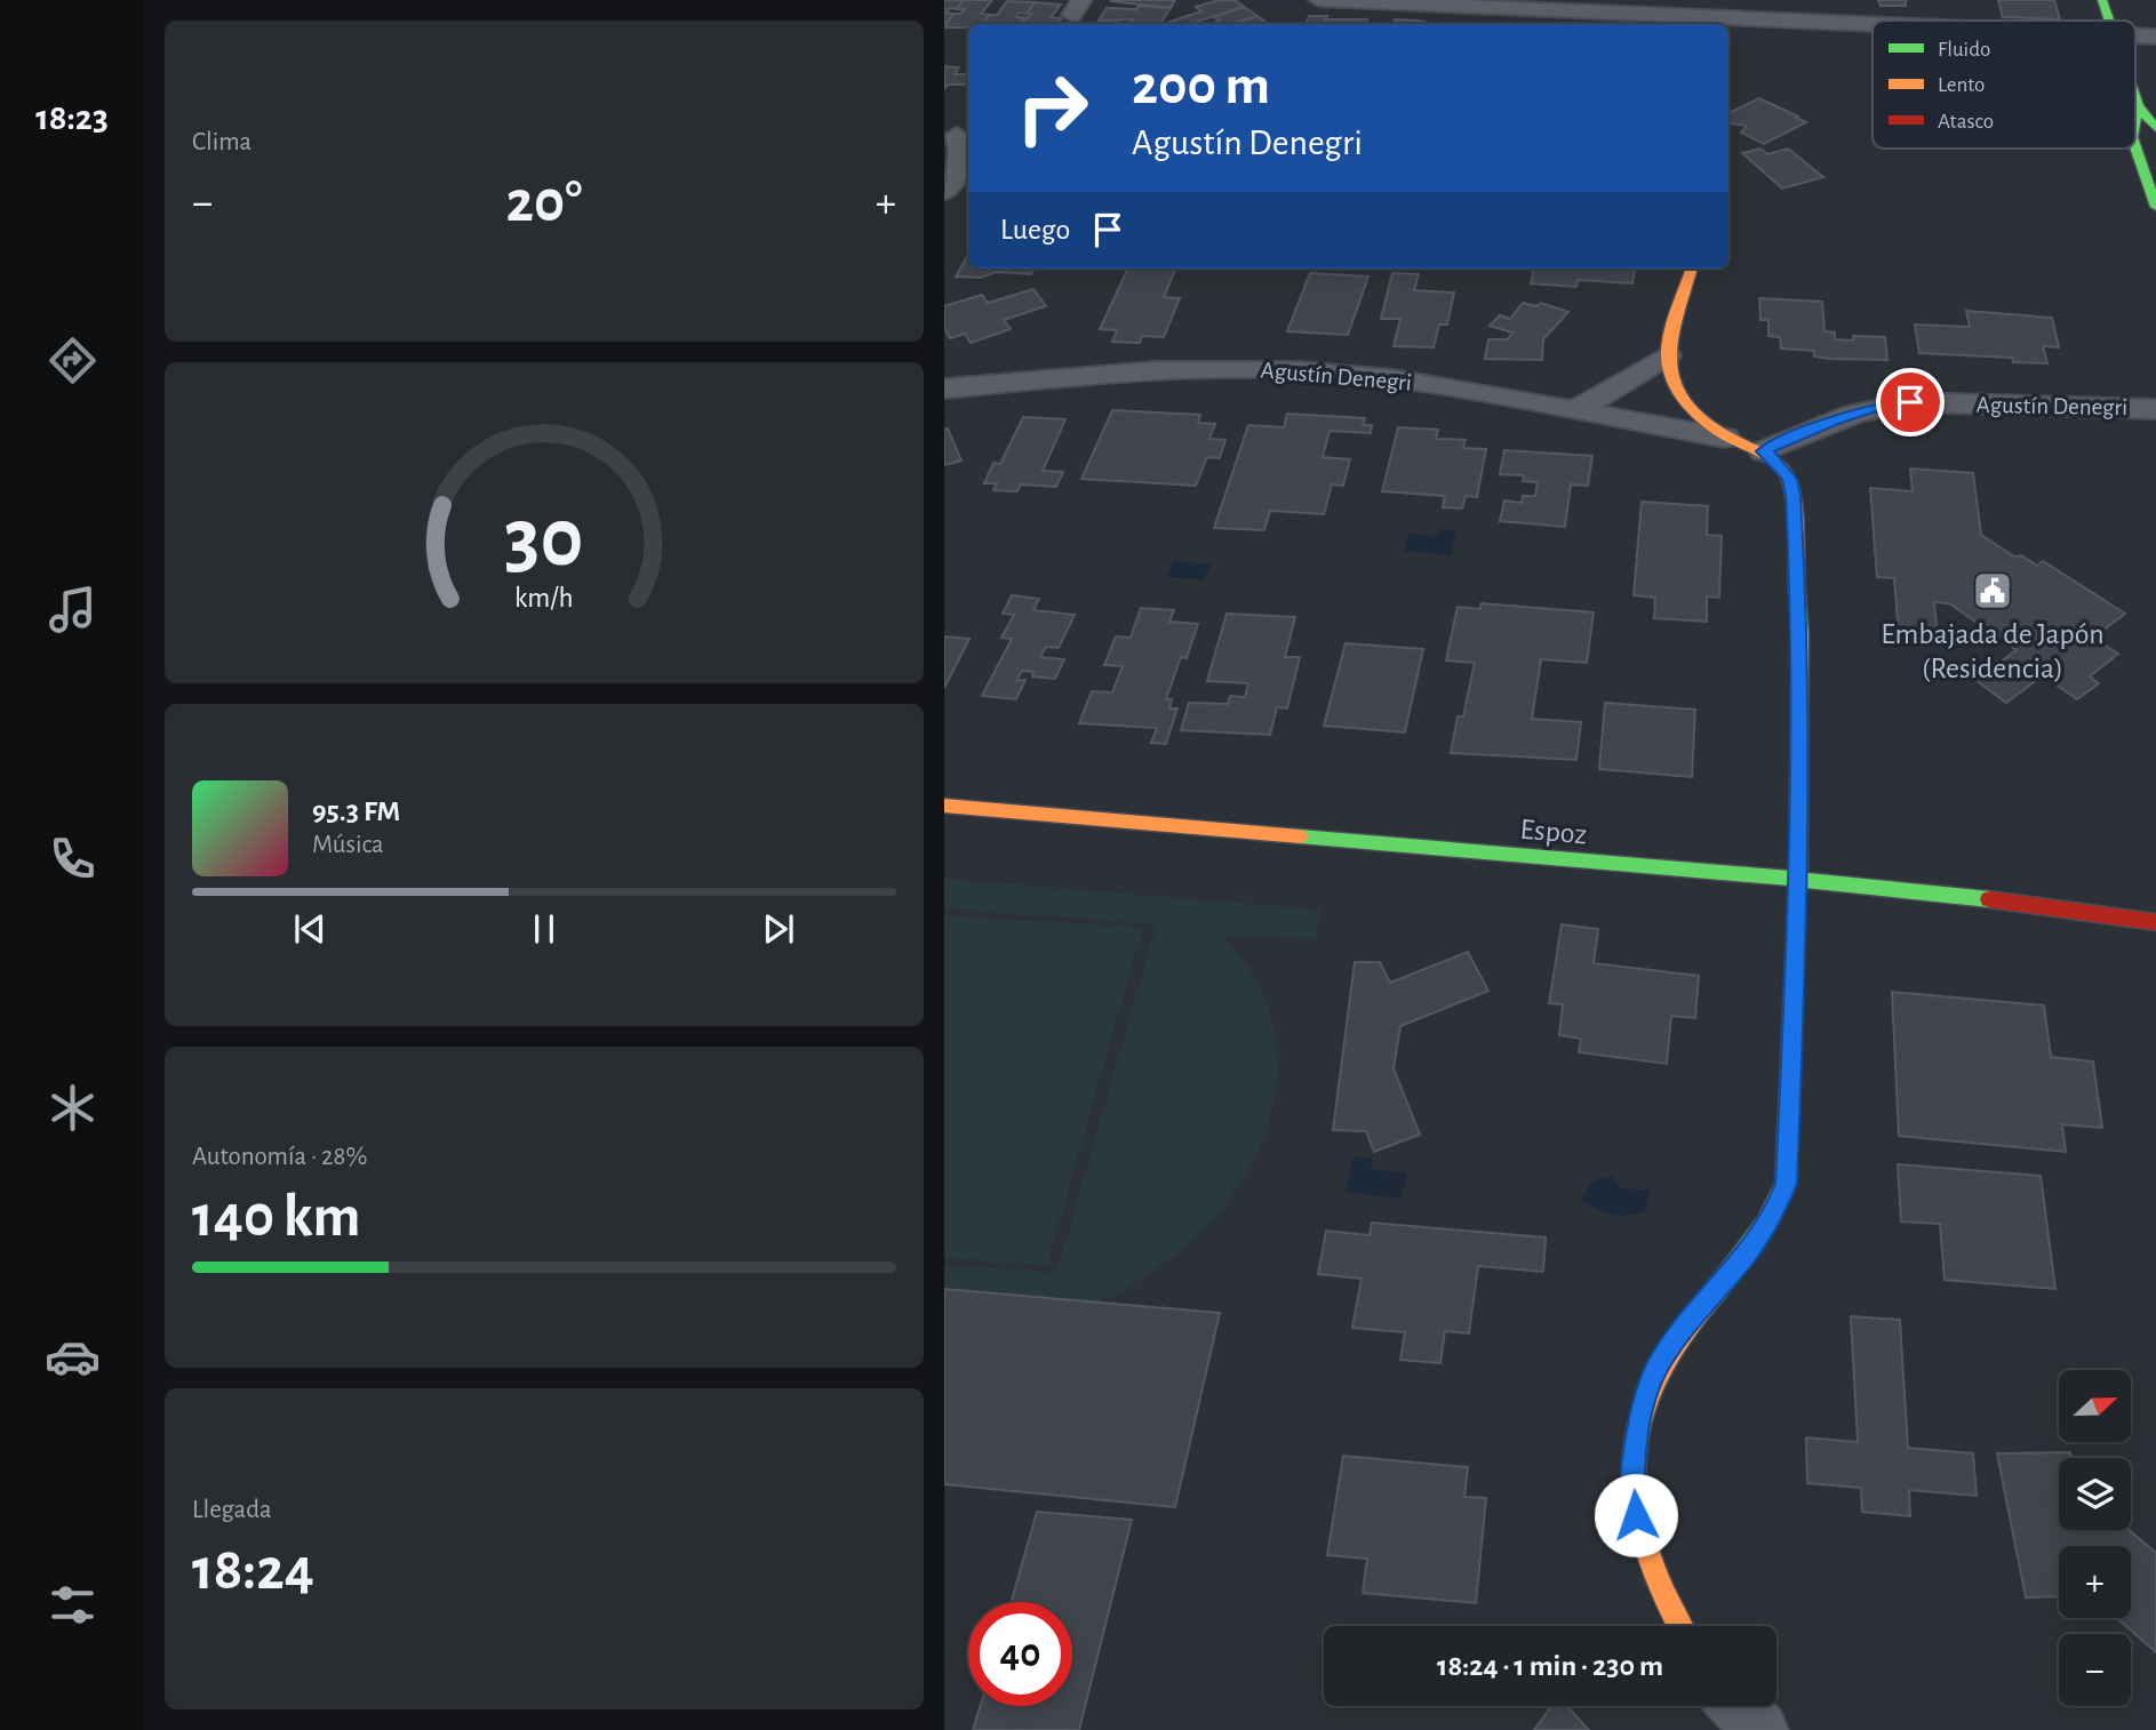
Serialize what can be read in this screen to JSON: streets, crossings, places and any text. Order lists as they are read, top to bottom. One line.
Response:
{"streets":{"street":["Agustín Denegri","Espoz"]},"places":{"public building":["Embajada de Japón (Residencia)"]},"legend":["Fluido","Lento","Atasco"],"north":"right","page":{"tabs":"18:23","tile":["Clima",["Autonomía · 28%","140 km"],["Llegada","18:24"]],"turn":["200 m","Agustín Denegri"],"heat":["−","20°","+"],"then":"Luego","song":["95.3 FM","Música"],"map_buttons":["+","−"],"limit":"40","trip":"18:24 · 1 min · 230 m","gauge":["30","km/h"]}}
